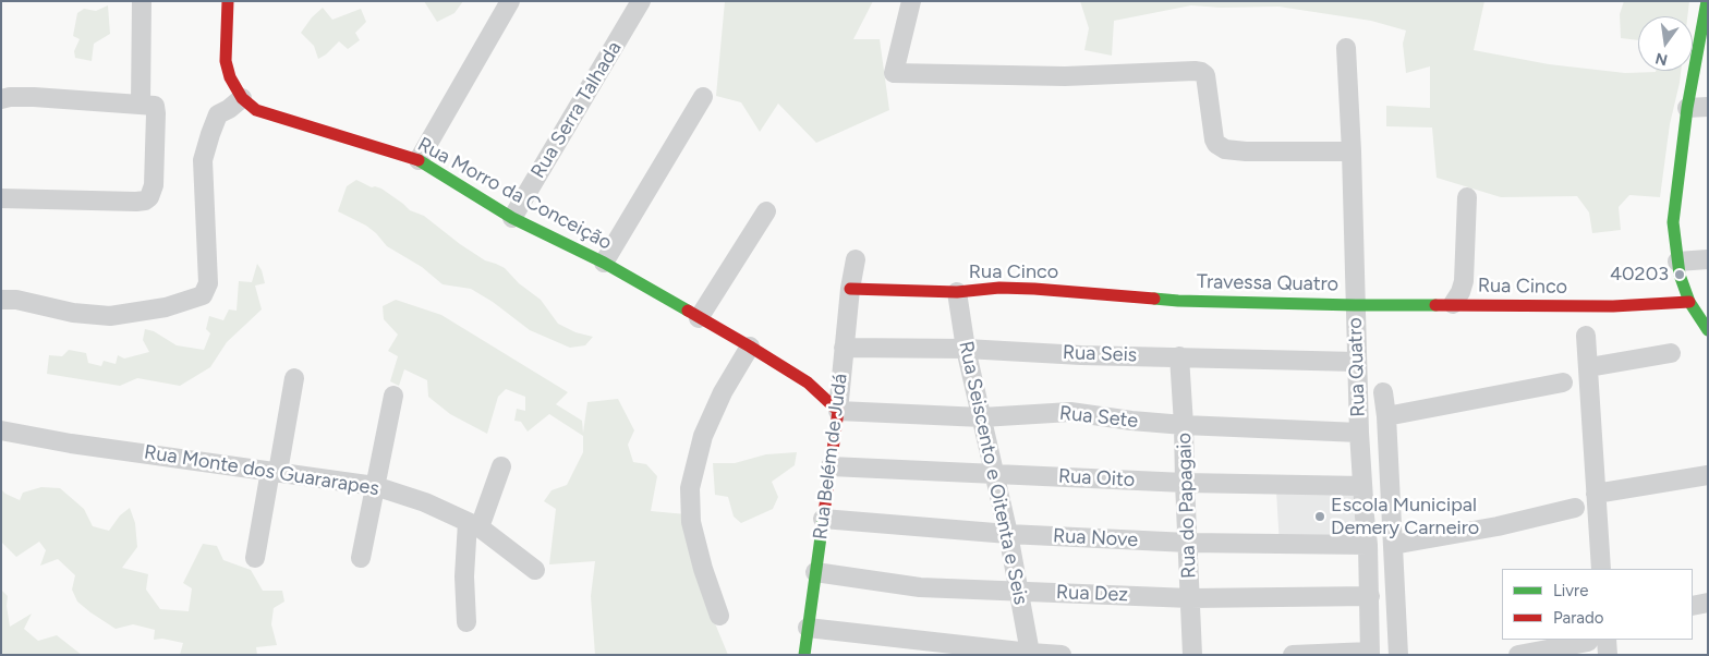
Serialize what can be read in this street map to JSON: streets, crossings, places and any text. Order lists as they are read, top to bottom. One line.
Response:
{"streets":{"street":["Rua Serra Talhada","Rua Morro da Conceição","Rua Cinco","Travessa Quatro","Rua Seis","Rua Quatro","Rua Sete","Rua Belém de Judá","Rua Monte dos Guararapes","Rua Seiscento e Oitenta e Seis","Rua Oito","Rua do Papagaio","Rua Nove","Rua Dez"]},"crossings":[["Rua Serra Talhada","Rua Morro da Conceição"],["Rua Morro da Conceição","Rua Sete"],["Rua Morro da Conceição","Rua Belém de Judá"],["Rua Cinco","Travessa Quatro"],["Rua Cinco","Rua Quatro"],["Rua Cinco","Rua Belém de Judá"],["Rua Cinco","Rua Seiscento e Oitenta e Seis"],["Travessa Quatro","Rua Quatro"],["Rua Seis","Rua Quatro"],["Rua Seis","Rua Belém de Judá"],["Rua Seis","Rua Seiscento e Oitenta e Seis"],["Rua Seis","Rua do Papagaio"],["Rua Quatro","Rua Sete"],["Rua Quatro","Rua Oito"],["Rua Quatro","Rua Nove"],["Rua Quatro","Rua Dez"],["Rua Sete","Rua Belém de Judá"],["Rua Sete","Rua Seiscento e Oitenta e Seis"],["Rua Sete","Rua do Papagaio"],["Rua Belém de Judá","Rua Oito"],["Rua Belém de Judá","Rua Nove"],["Rua Belém de Judá","Rua Dez"],["Rua Seiscento e Oitenta e Seis","Rua Oito"],["Rua Seiscento e Oitenta e Seis","Rua Nove"],["Rua Seiscento e Oitenta e Seis","Rua Dez"],["Rua Oito","Rua do Papagaio"],["Rua do Papagaio","Rua Nove"],["Rua do Papagaio","Rua Dez"]],"places":["40203","Escola Municipal Demery Carneiro"],"legend":["Livre","Parado"],"north":"bottom"}
